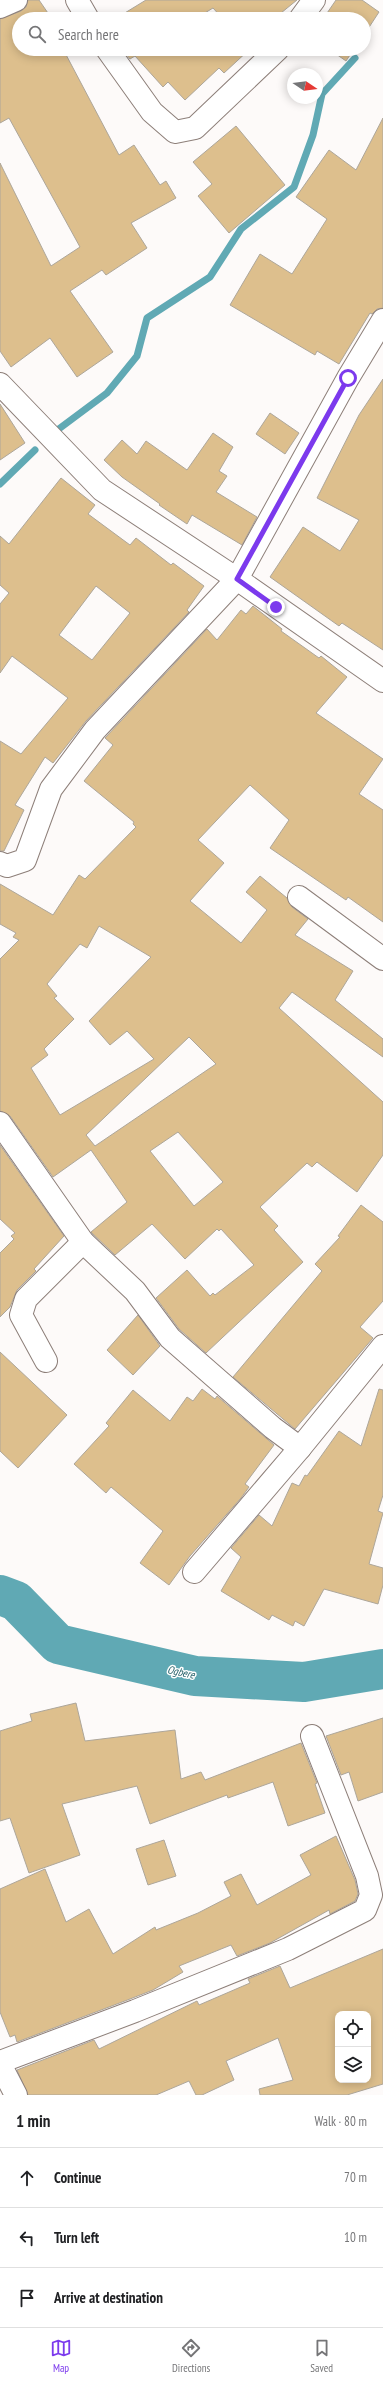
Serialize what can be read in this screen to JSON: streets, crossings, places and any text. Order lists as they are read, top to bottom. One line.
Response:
{"water":["Ogbere"],"north":"right","page":{"search":"Search here","heading":["1 min","Walk · 80 m"],"list":[["Continue","70 m"],["Turn left","10 m"],"Arrive at destination"],"nav":["Map","Directions","Saved"]}}
